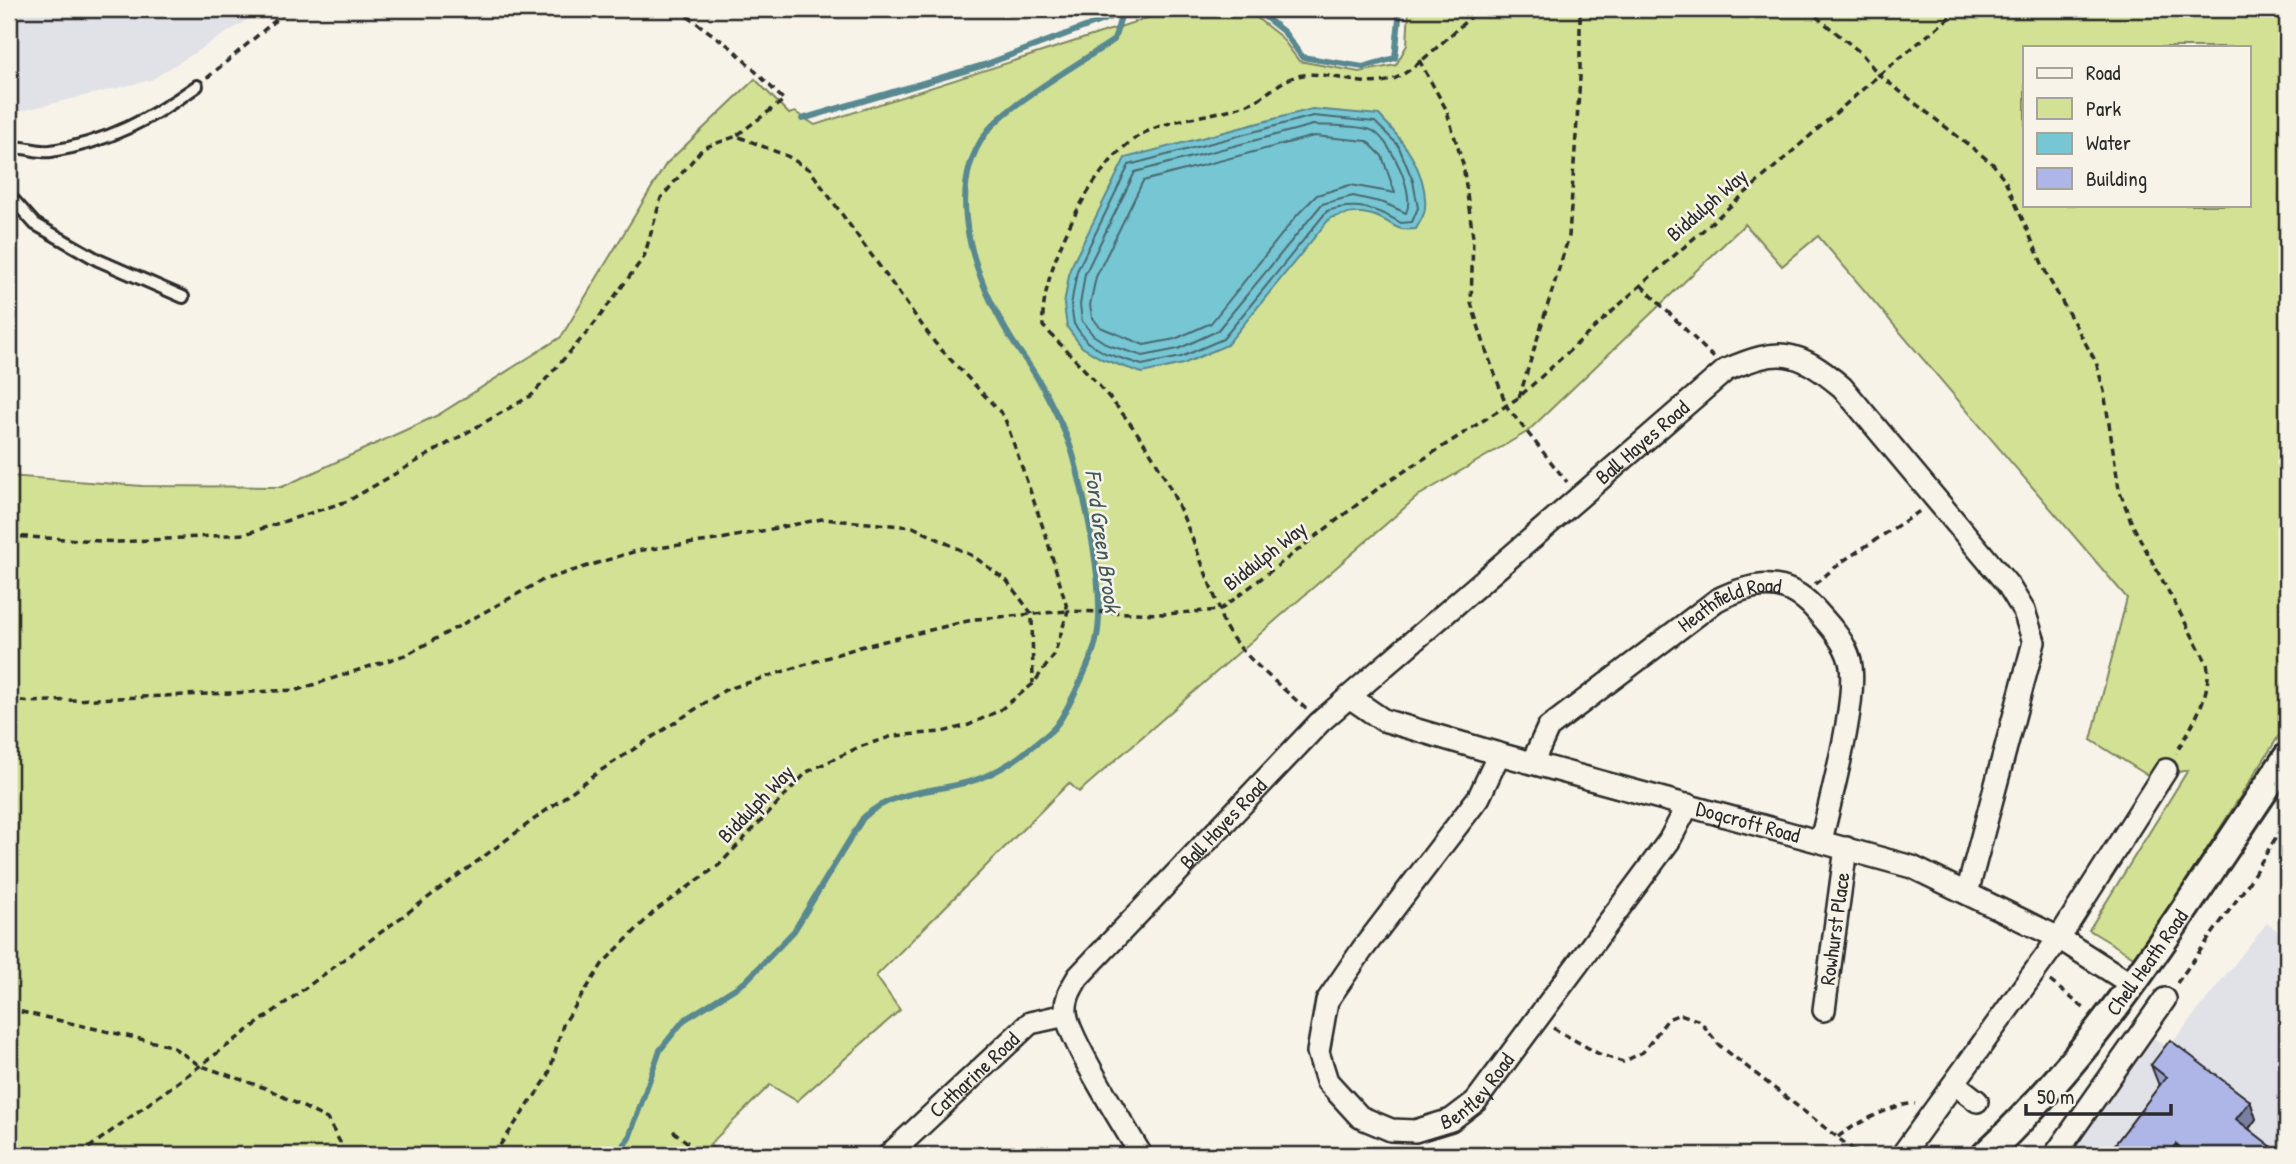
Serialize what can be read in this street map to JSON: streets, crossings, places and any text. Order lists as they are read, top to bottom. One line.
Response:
{"streets":{"street":["Ball Hayes Road","Heathfield Road","Dogcroft Road","Rowhurst Place","Chell Heath Road","Catharine Road","Bentley Road"],"path":["Biddulph Way"]},"crossings":[["Ball Hayes Road","Dogcroft Road"],["Ball Hayes Road","Catharine Road"],["Heathfield Road","Dogcroft Road"],["Dogcroft Road","Rowhurst Place"],["Dogcroft Road","Chell Heath Road"],["Dogcroft Road","Bentley Road"]],"water":["Ford Green Brook"],"legend":["Road","Park","Water","Building"],"scale_bar":"50 m"}
